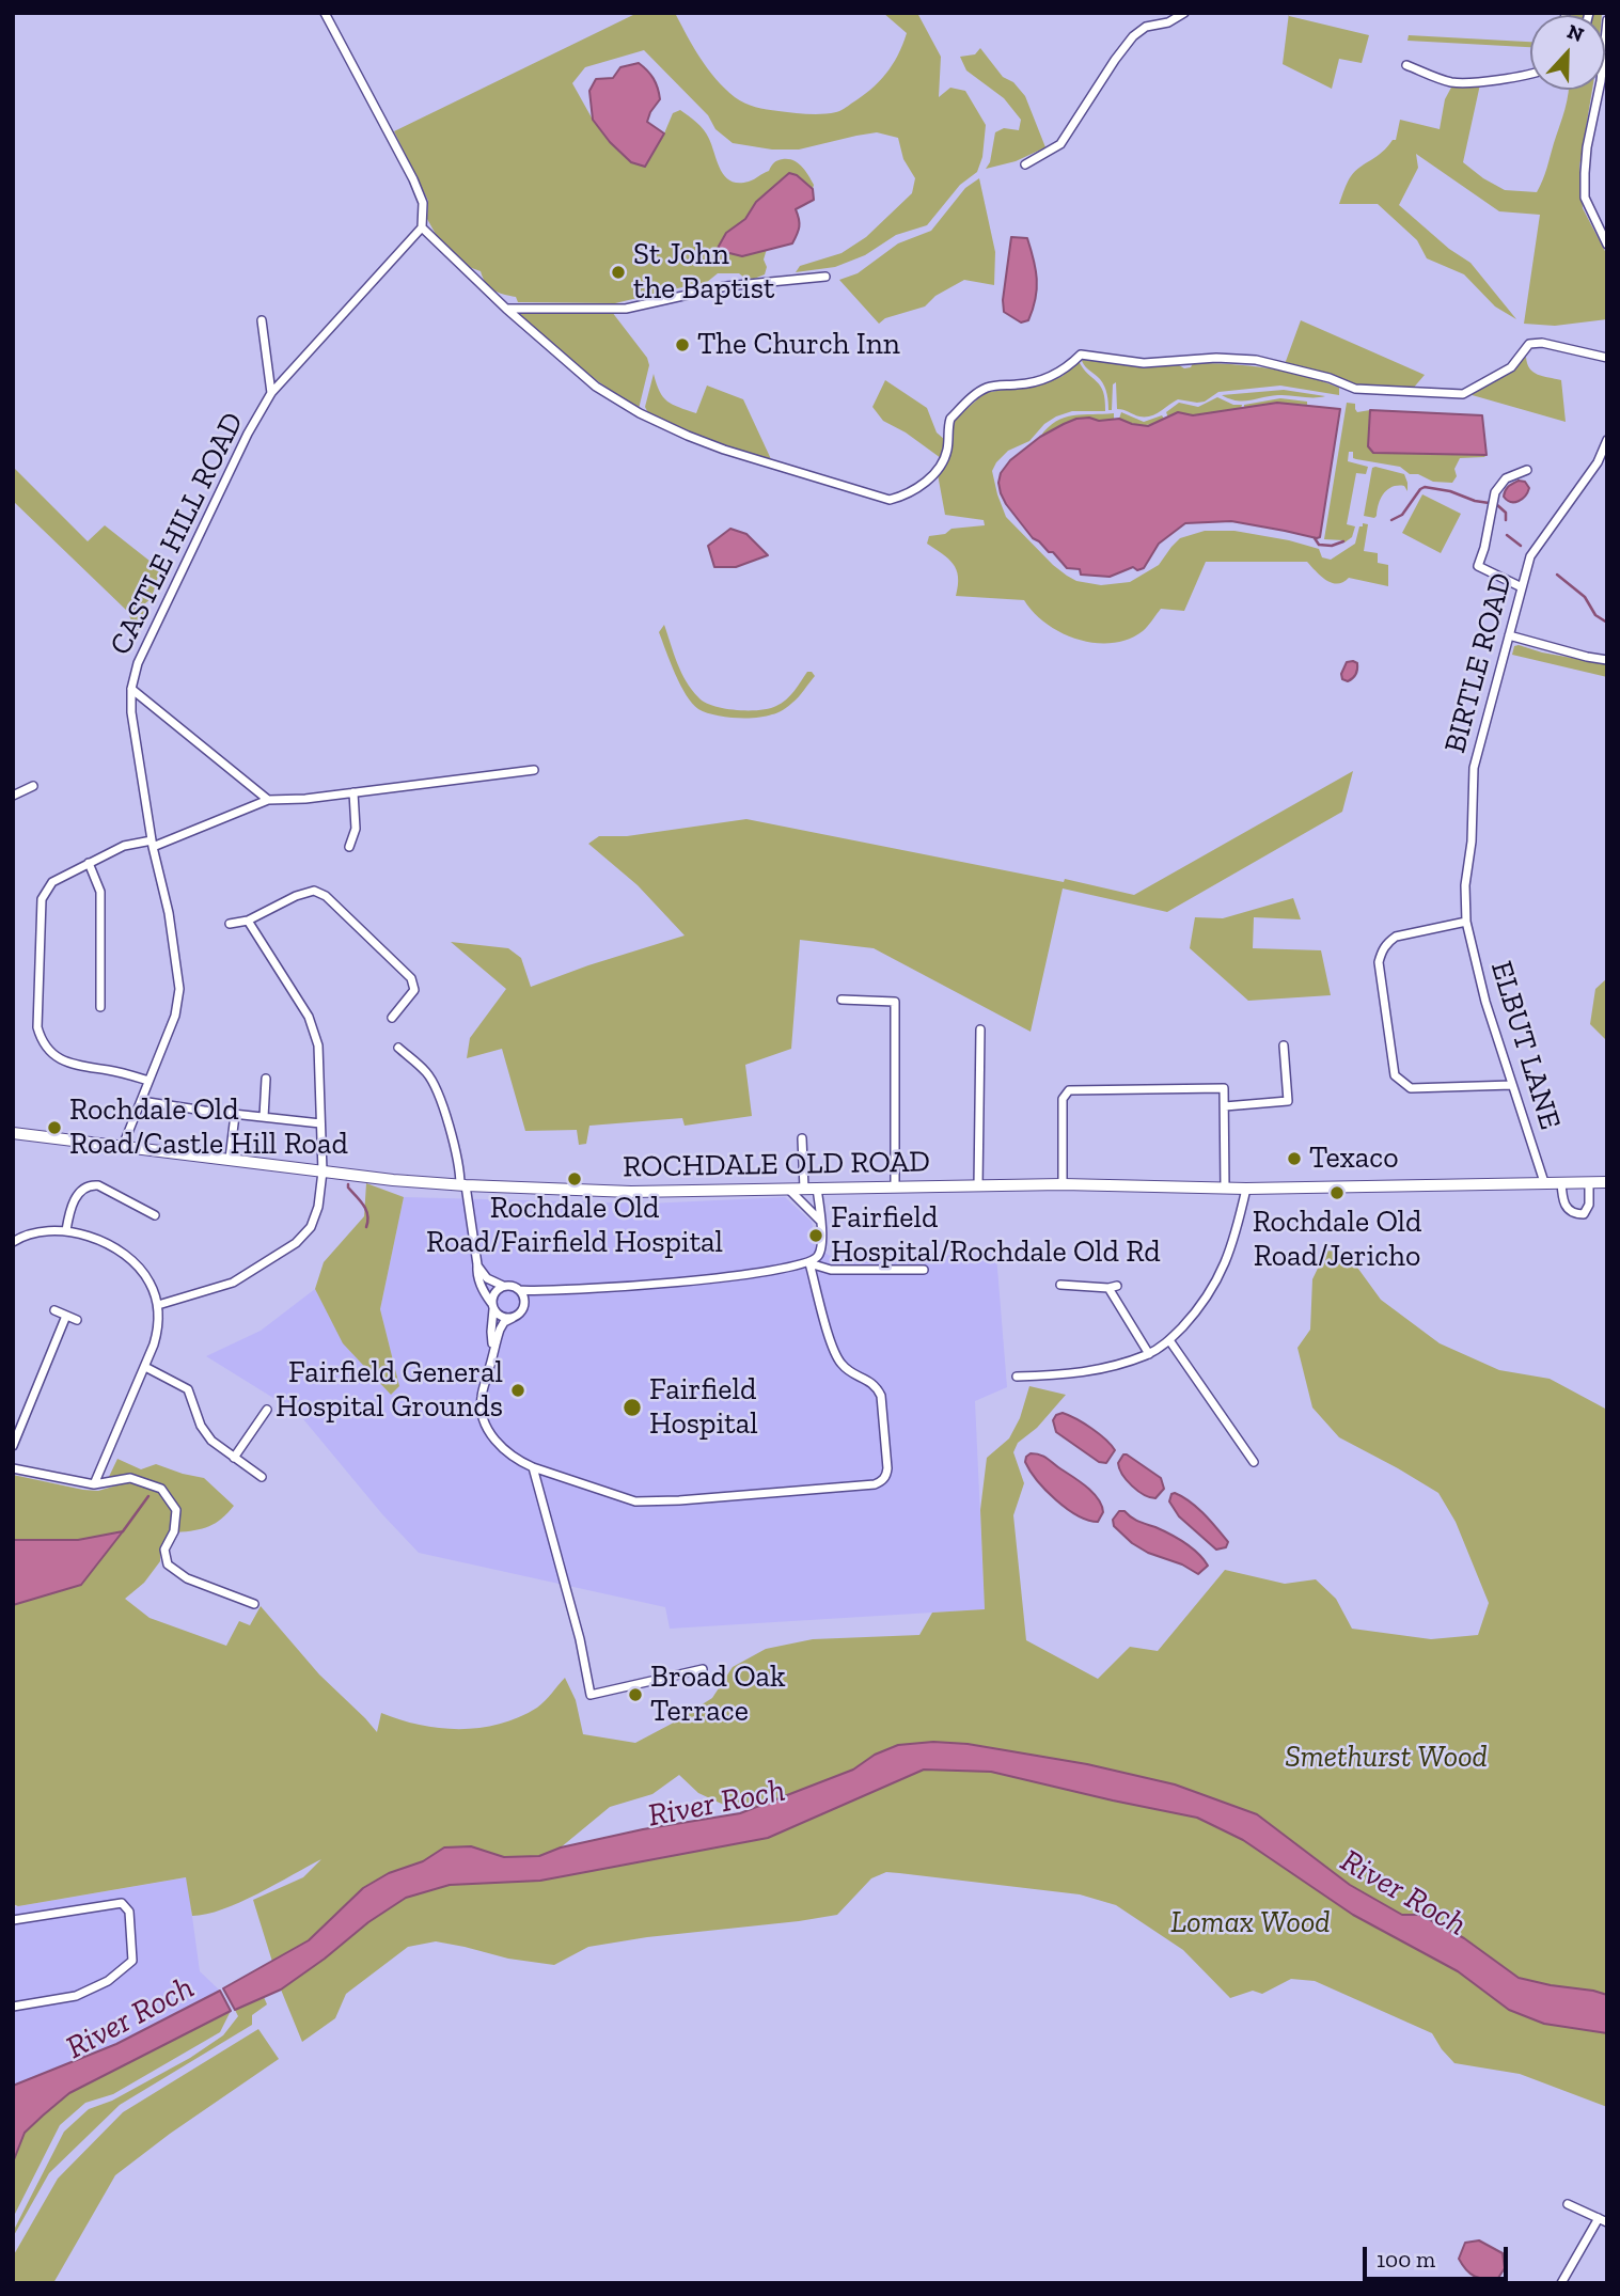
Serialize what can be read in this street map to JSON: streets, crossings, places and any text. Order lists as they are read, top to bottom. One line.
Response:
{"streets":{"main road":["ROCHDALE OLD ROAD"],"street":["CASTLE HILL ROAD","BIRTLE ROAD","ELBUT LANE"]},"crossings":[["CASTLE HILL ROAD","ROCHDALE OLD ROAD"],["BIRTLE ROAD","ELBUT LANE"],["ELBUT LANE","ROCHDALE OLD ROAD"]],"water":["River Roch"],"parks":["Smethurst Wood","Lomax Wood"],"places":["St John the Baptist","The Church Inn","Rochdale Old Road/Castle Hill Road","Texaco","Rochdale Old Road/Fairfield Hospital","Rochdale Old Road/Jericho","Fairfield Hospital/Rochdale Old Rd","Fairfield General Hospital Grounds","Fairfield Hospital","Broad Oak Terrace"],"scale_bar":"100 m","north":"top"}
